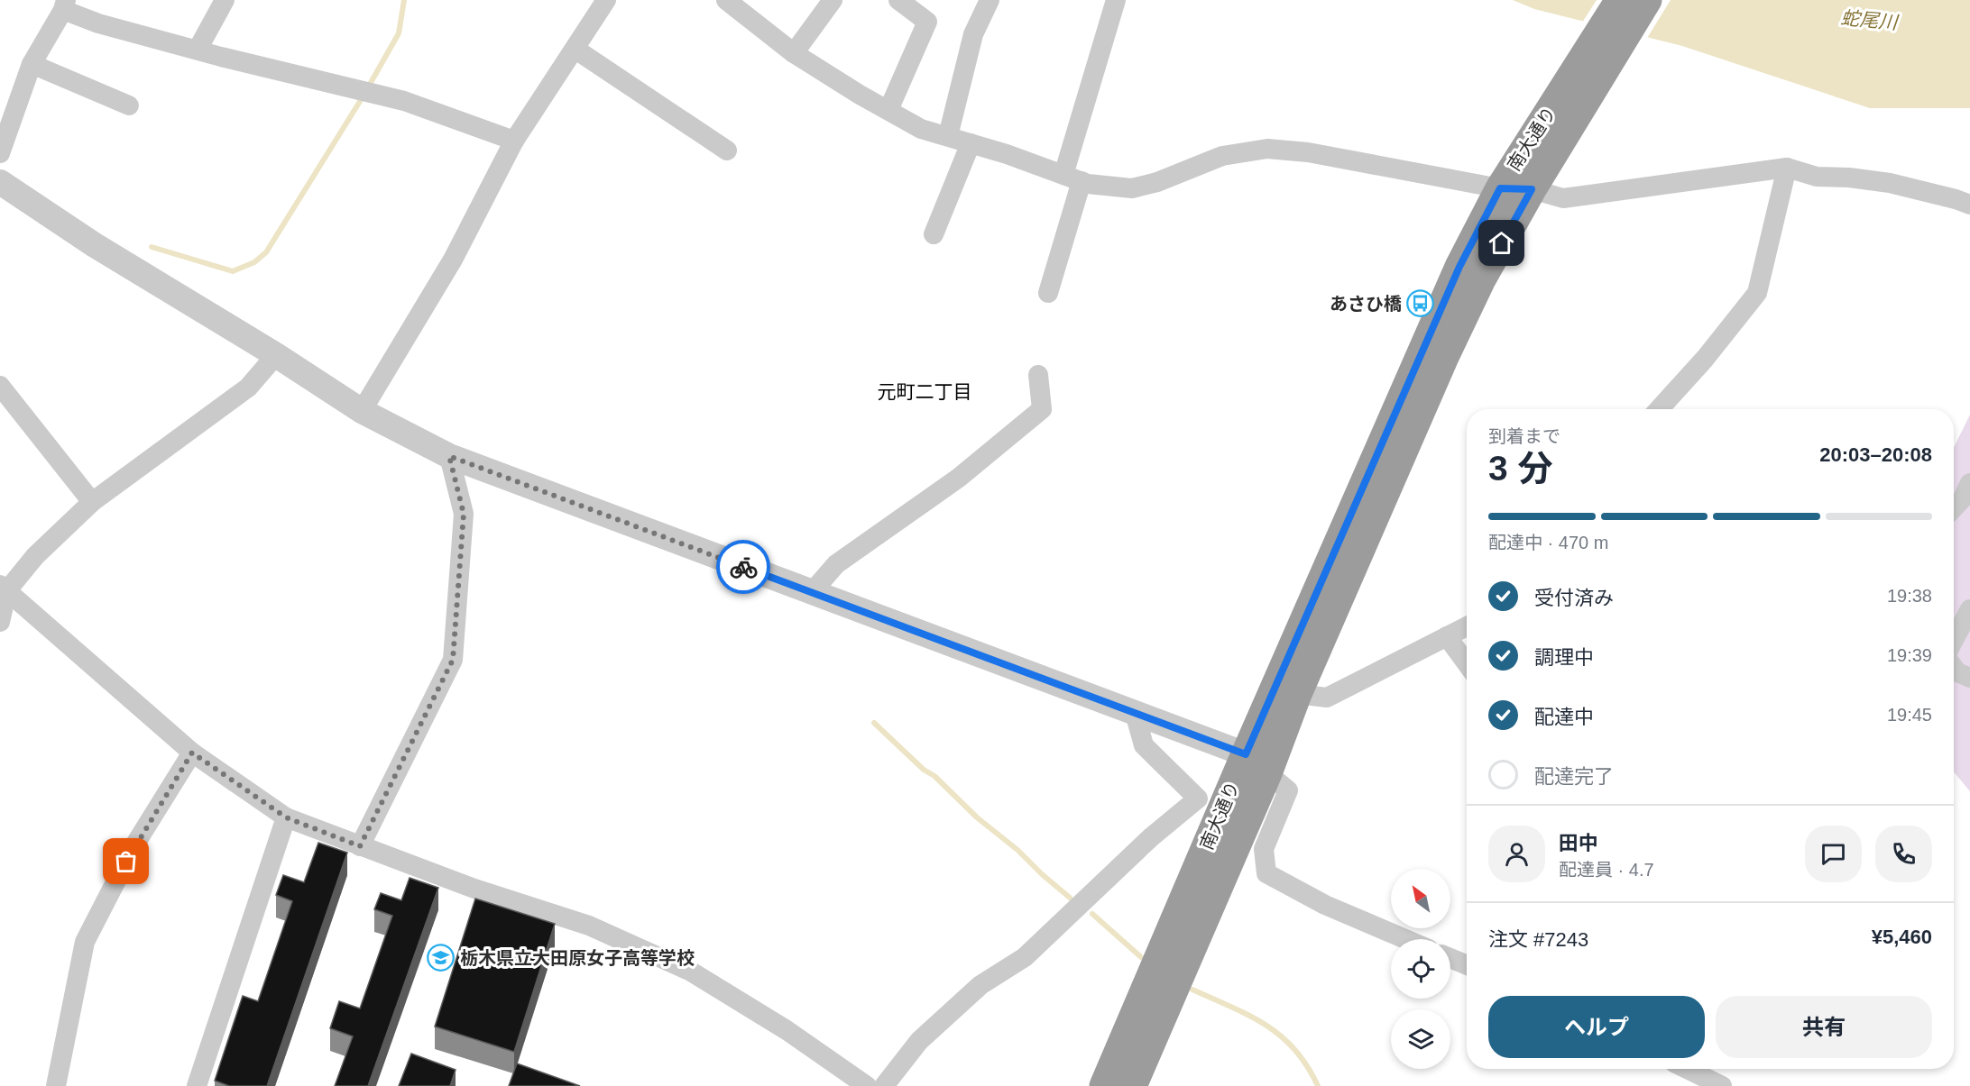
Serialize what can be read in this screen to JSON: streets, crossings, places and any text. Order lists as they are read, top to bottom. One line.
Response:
{"streets":{"highway":["南大通り"]},"districts":["元町二丁目"],"water":["蛇尾川"],"places":{"bus stop":["あさひ橋"],"school or university":["栃木県立大田原女子高等学校"]},"north":"top left","page":{"heading":["3 分","到着まで","20:03–20:08"],"panel":["田中","配達員 · 4.7","注文 #7243","¥5,460"],"bar":"配達中 · 470 m","list":[["受付済み","19:38"],["調理中","19:39"],["配達中","19:45"],"配達完了"],"buttons":["ヘルプ","共有"]}}
